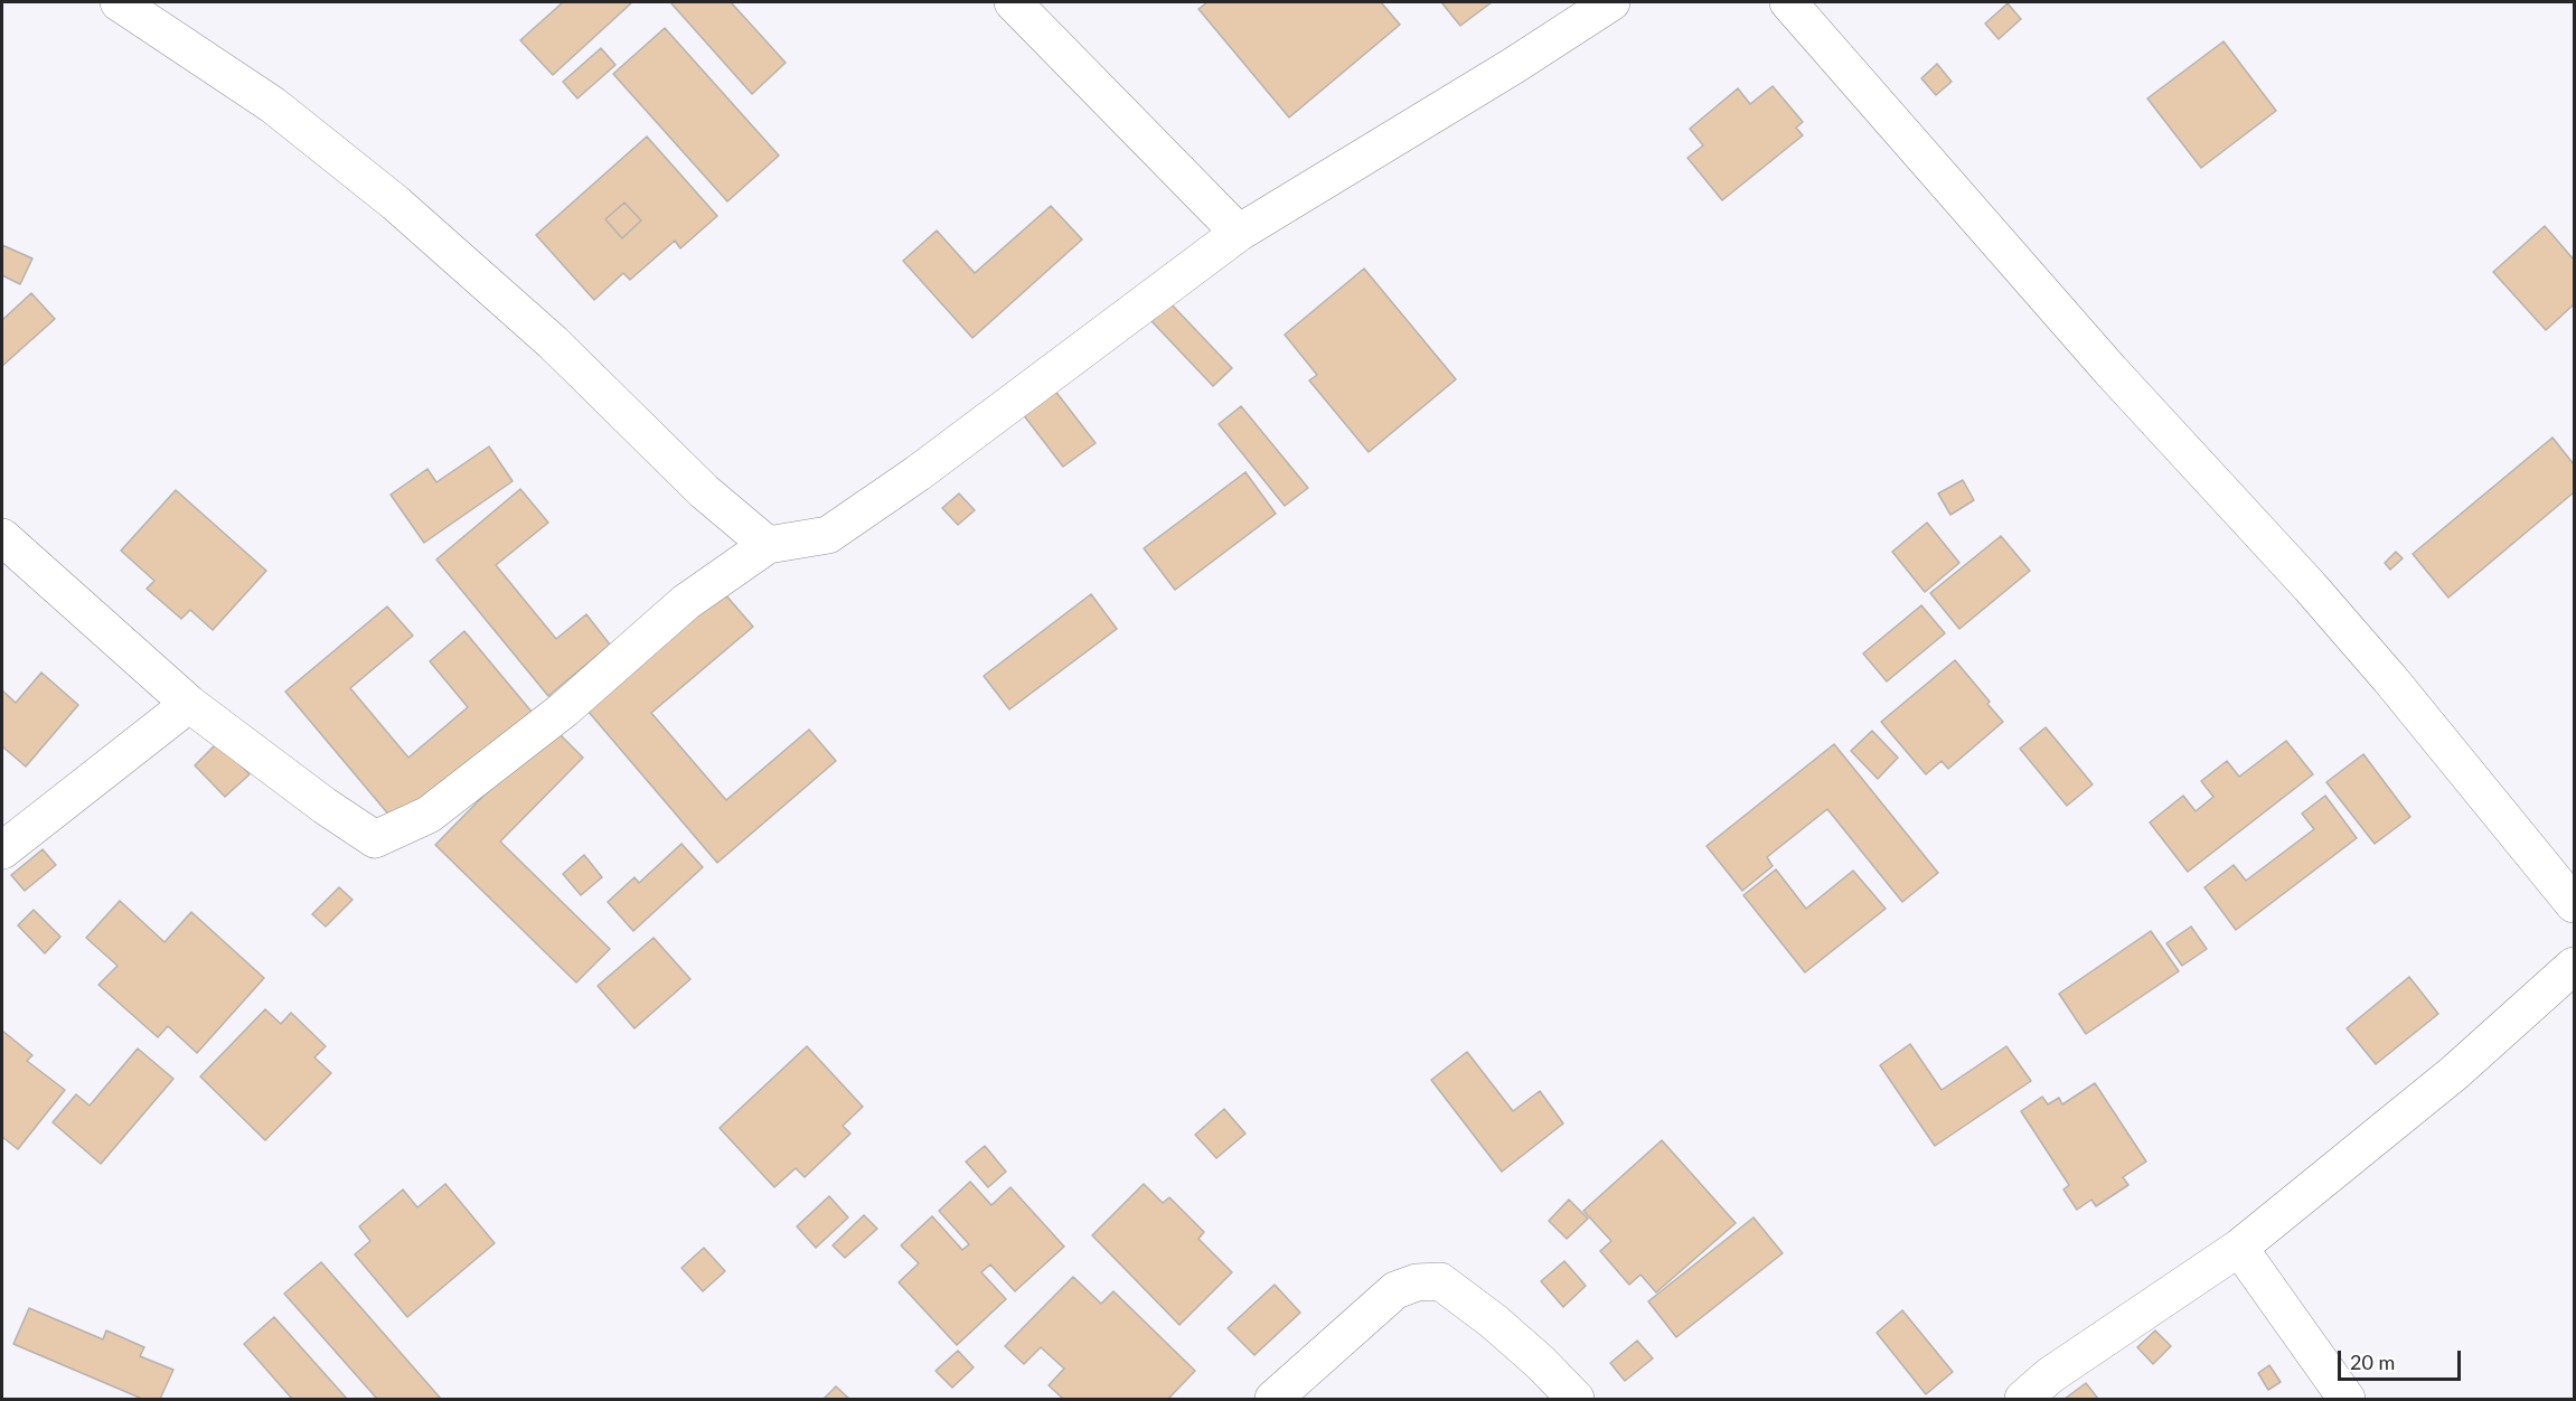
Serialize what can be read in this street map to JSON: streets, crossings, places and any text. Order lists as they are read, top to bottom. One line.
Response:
{"scale_bar":"20 m"}
